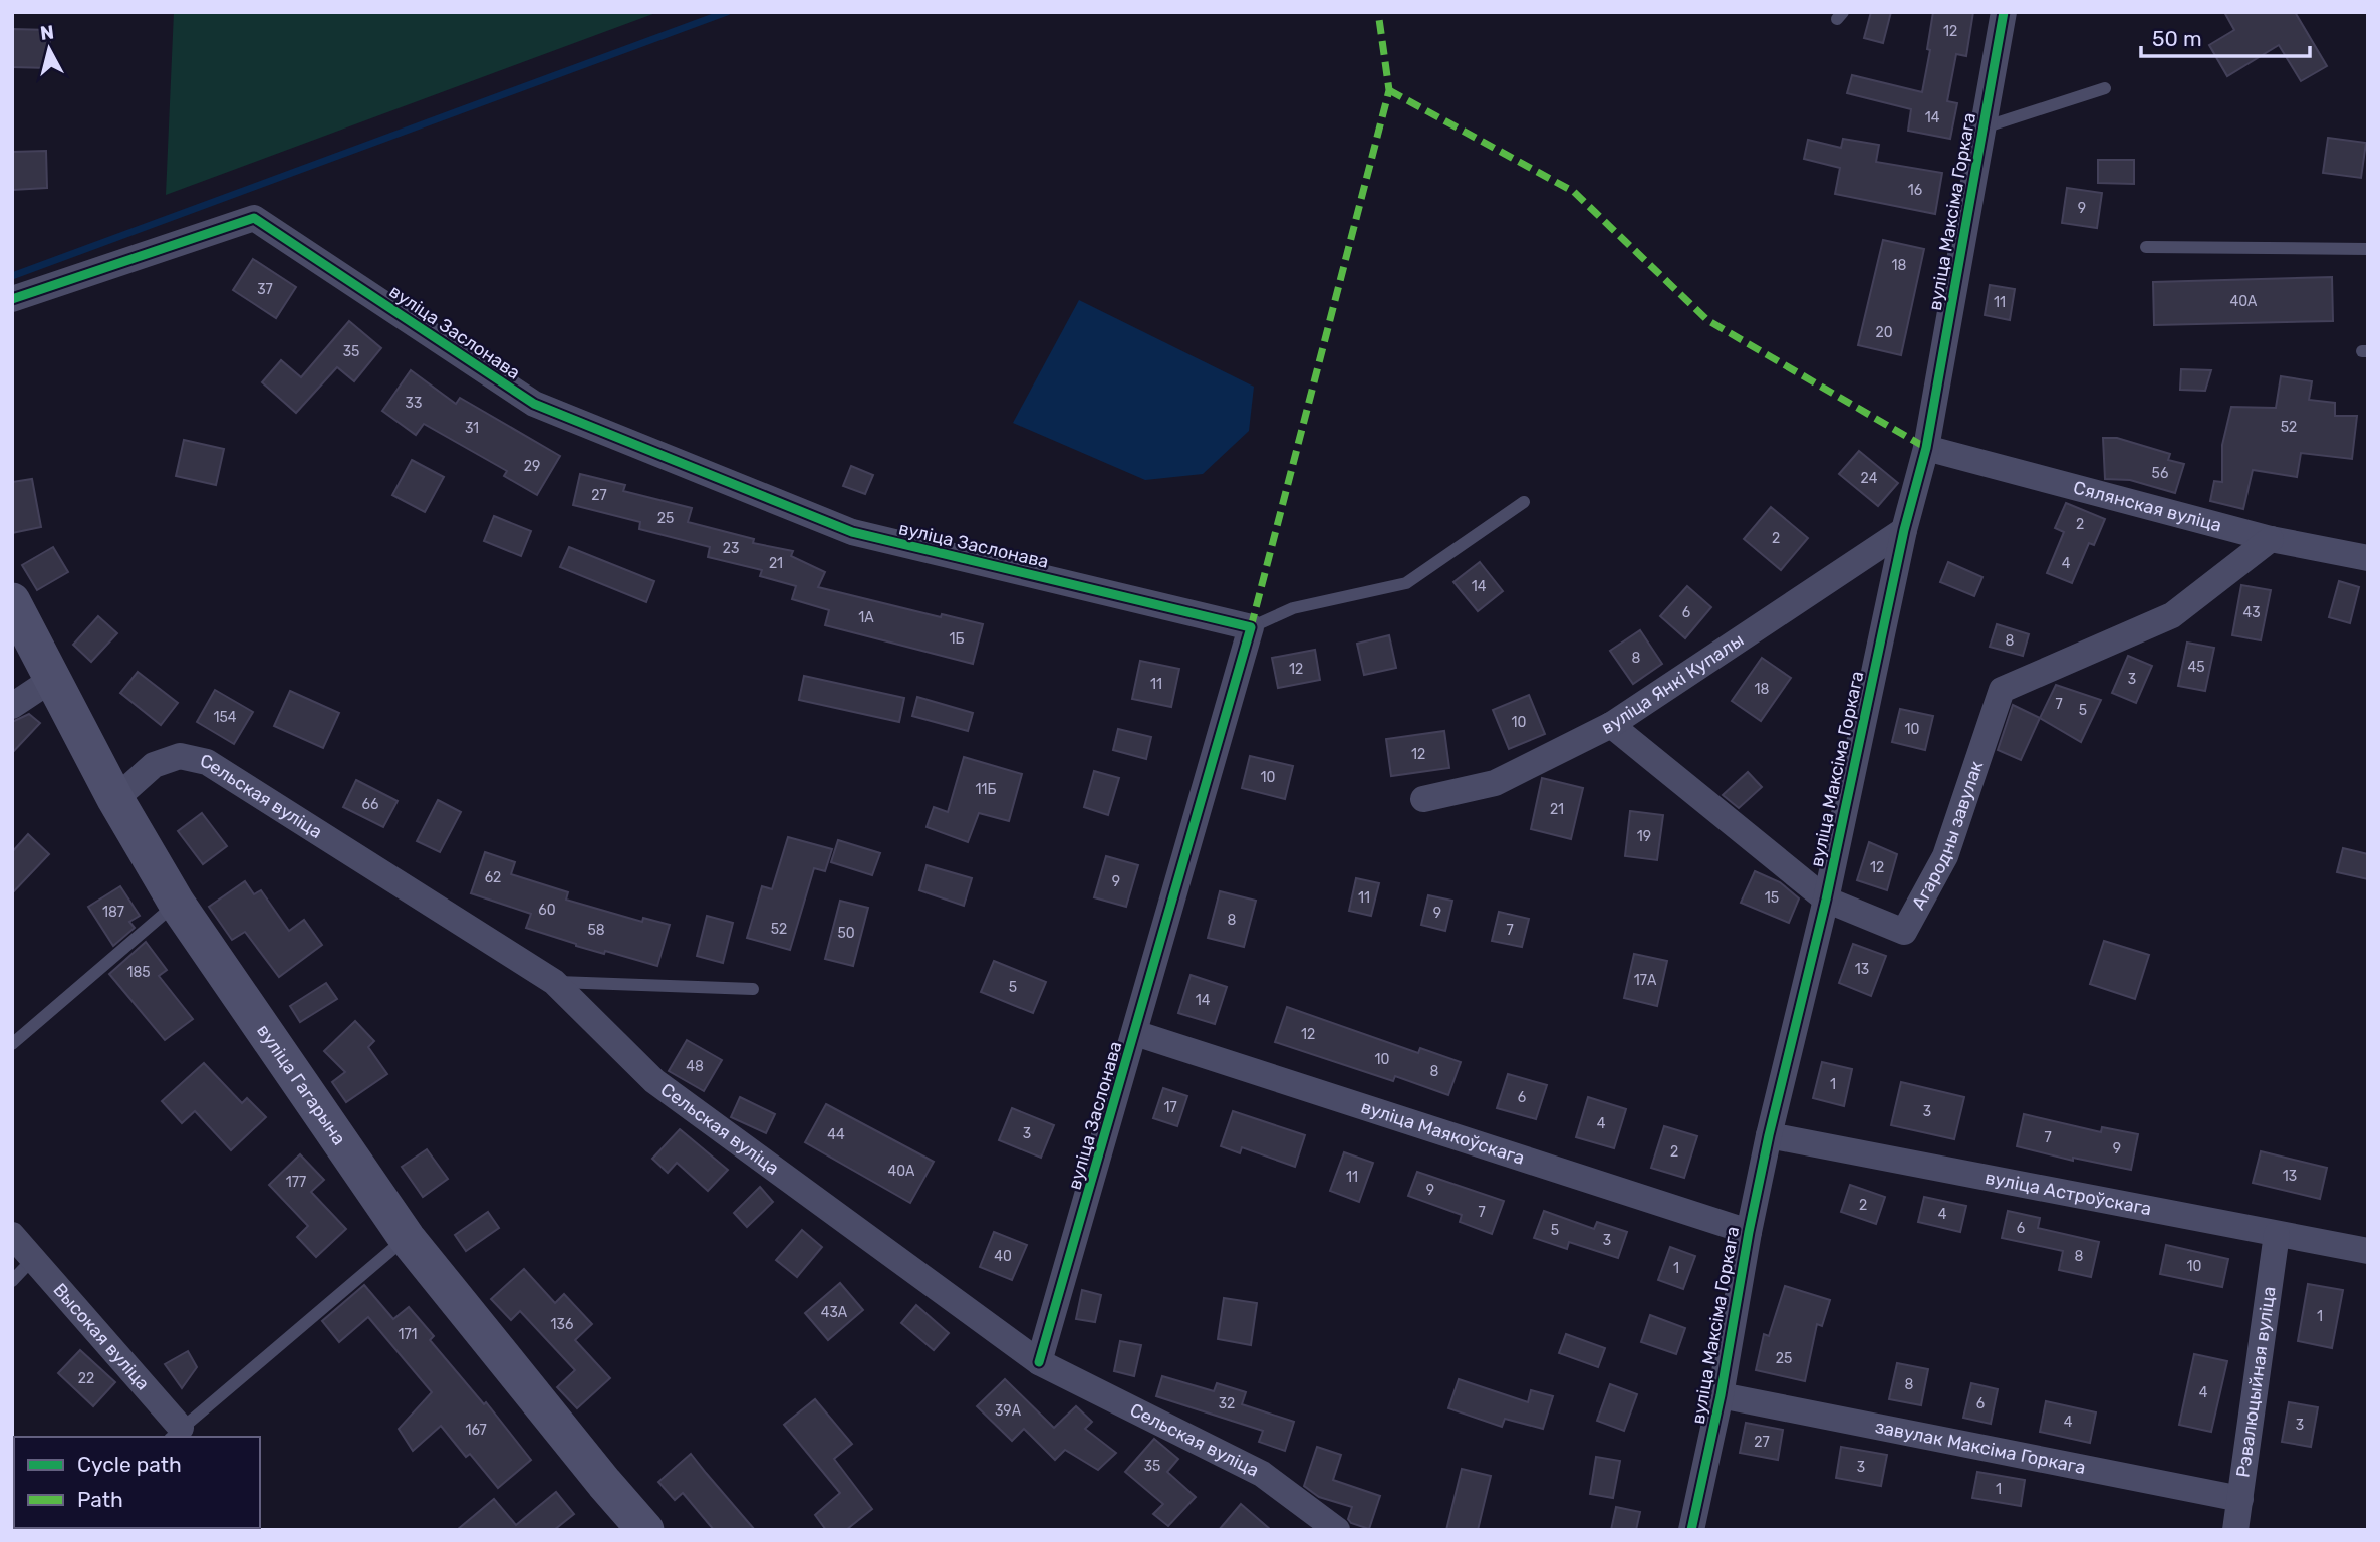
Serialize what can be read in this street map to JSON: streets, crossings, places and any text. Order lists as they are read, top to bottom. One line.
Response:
{"streets":{"street":["вуліца Максіма Горкага","вуліца Заслонава","Сялянская вуліца","вуліца Янкі Купалы","Сельская вуліца","Агародны завулак","вуліца Гагарына","вуліца Маякоўскага","вуліца Астроўскага","Высокая вуліца","Рэвалюцыйная вуліца","завулак Максіма Горкага"]},"crossings":[["вуліца Максіма Горкага","Сялянская вуліца"],["вуліца Максіма Горкага","вуліца Янкі Купалы"],["вуліца Максіма Горкага","Агародны завулак"],["вуліца Максіма Горкага","вуліца Маякоўскага"],["вуліца Максіма Горкага","вуліца Астроўскага"],["вуліца Максіма Горкага","завулак Максіма Горкага"],["вуліца Заслонава","Сельская вуліца"],["вуліца Заслонава","вуліца Маякоўскага"],["Сялянская вуліца","Агародны завулак"],["вуліца Янкі Купалы","Агародны завулак"],["Сельская вуліца","вуліца Гагарына"],["вуліца Астроўскага","Рэвалюцыйная вуліца"],["Рэвалюцыйная вуліца","завулак Максіма Горкага"]],"house_numbers":["12","14","16","9","18","37","40А","11","20","35","33","52","31","29","56","24","27","25","2","2","23","21","4","14","6","43","1А","1Б","8","8","45","12","3","11","18","7","5","154","10","10","12","10","11Б","66","21","19","12","62","9","11","15","60","187","9","8","52","58","7","50","13","185","17А","5","14","12","10","48","8","1","6","17","3","4","3","44","7","9","2","40А","13","11","177","9","2","7","4","6","5","3","40","8","10","1","43А","1","136","171","25","22","8","4","32","6","39А","4","3","167","27","35","3","1"],"legend":["Cycle path","Path"],"scale_bar":"50 m","north":"top"}
